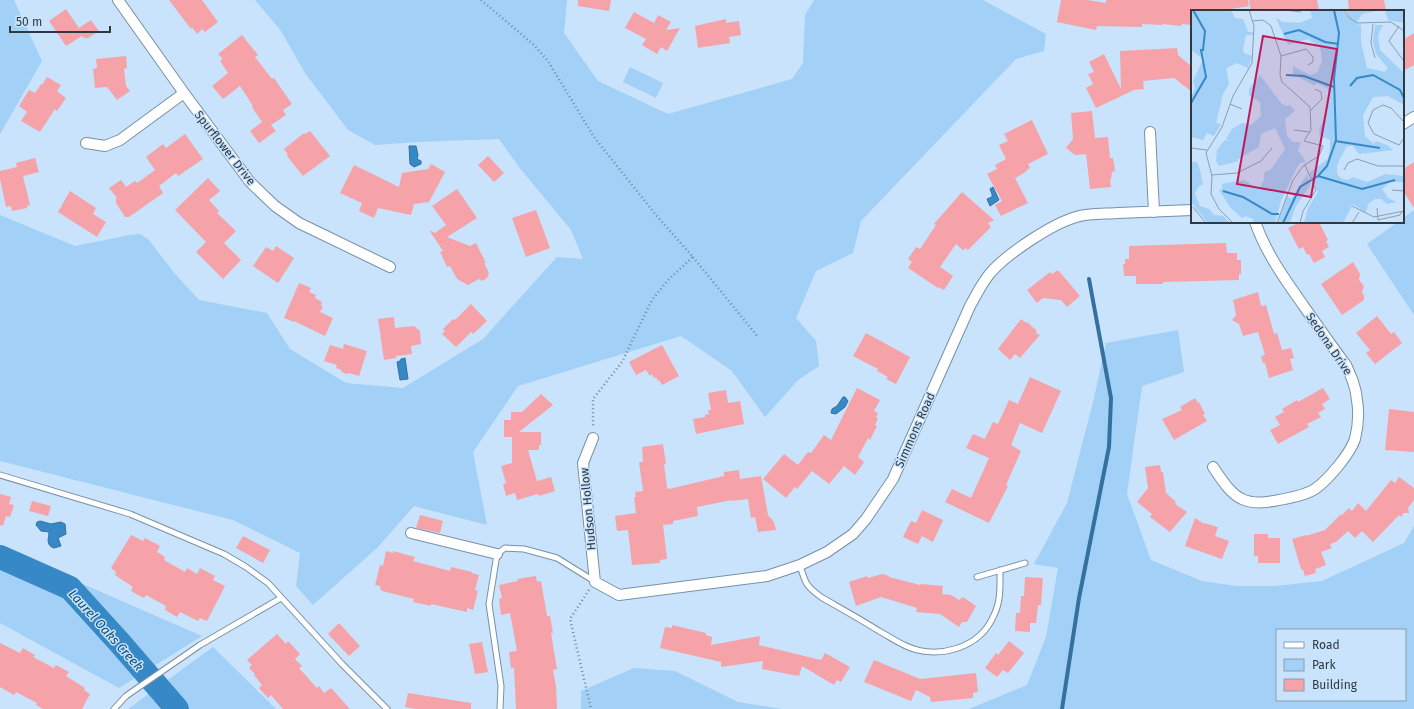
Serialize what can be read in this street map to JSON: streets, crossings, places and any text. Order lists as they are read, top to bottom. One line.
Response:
{"streets":{"street":["Spurflower Drive","Sedona Drive","Simmons Road","Hudson Hollow"]},"crossings":[["Simmons Road","Hudson Hollow"]],"water":["Laurel Oaks Creek"],"legend":["Road","Park","Building"],"scale_bar":"50 m"}
